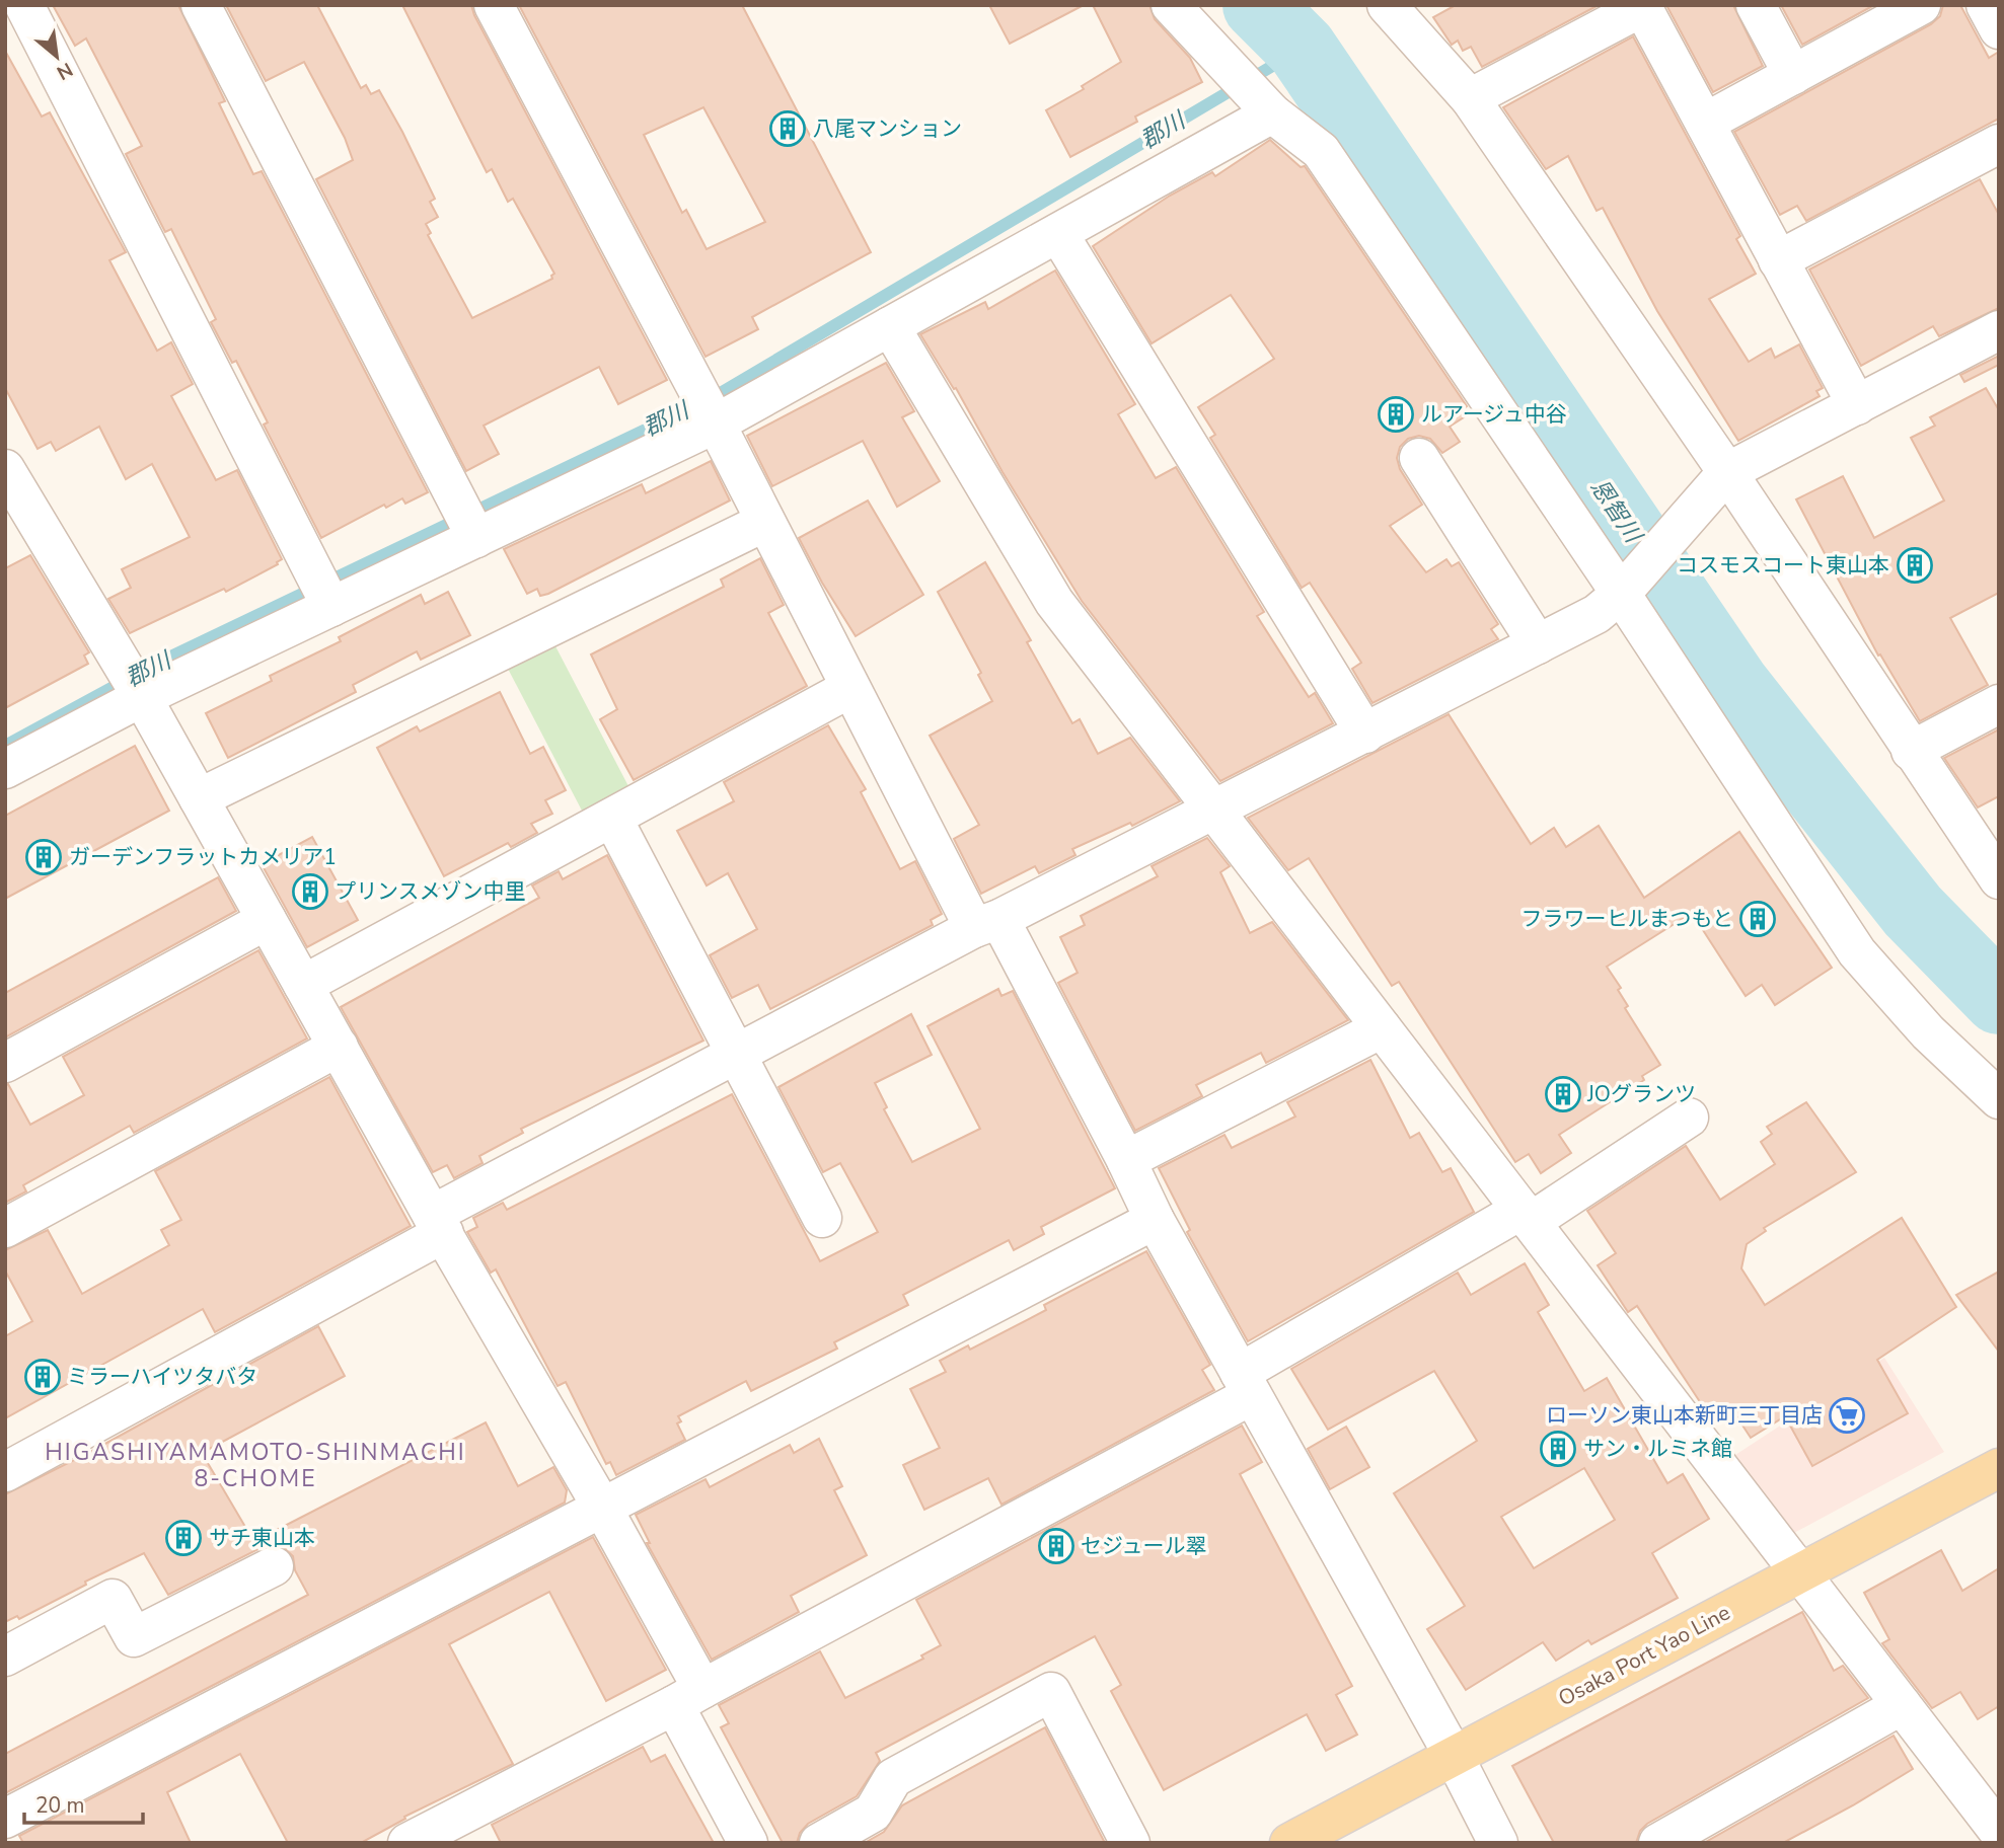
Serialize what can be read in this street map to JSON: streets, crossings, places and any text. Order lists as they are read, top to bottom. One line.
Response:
{"streets":{"main road":["Osaka Port Yao Line"]},"districts":["HIGASHIYAMAMOTO-SHINMACHI 8-CHOME"],"water":["郡川","恩智川"],"places":{"building":["八尾マンション","ルアージュ中谷","コスモスコート東山本","ガーデンフラットカメリア1","プリンスメゾン中里","フラワーヒルまつもと","JOグランツ","ミラーハイツタバタ","サン・ルミネ館","サチ東山本","セジュール翠"],"supermarket":["ローソン東山本新町三丁目店"]},"scale_bar":"20 m","north":"bottom right"}
